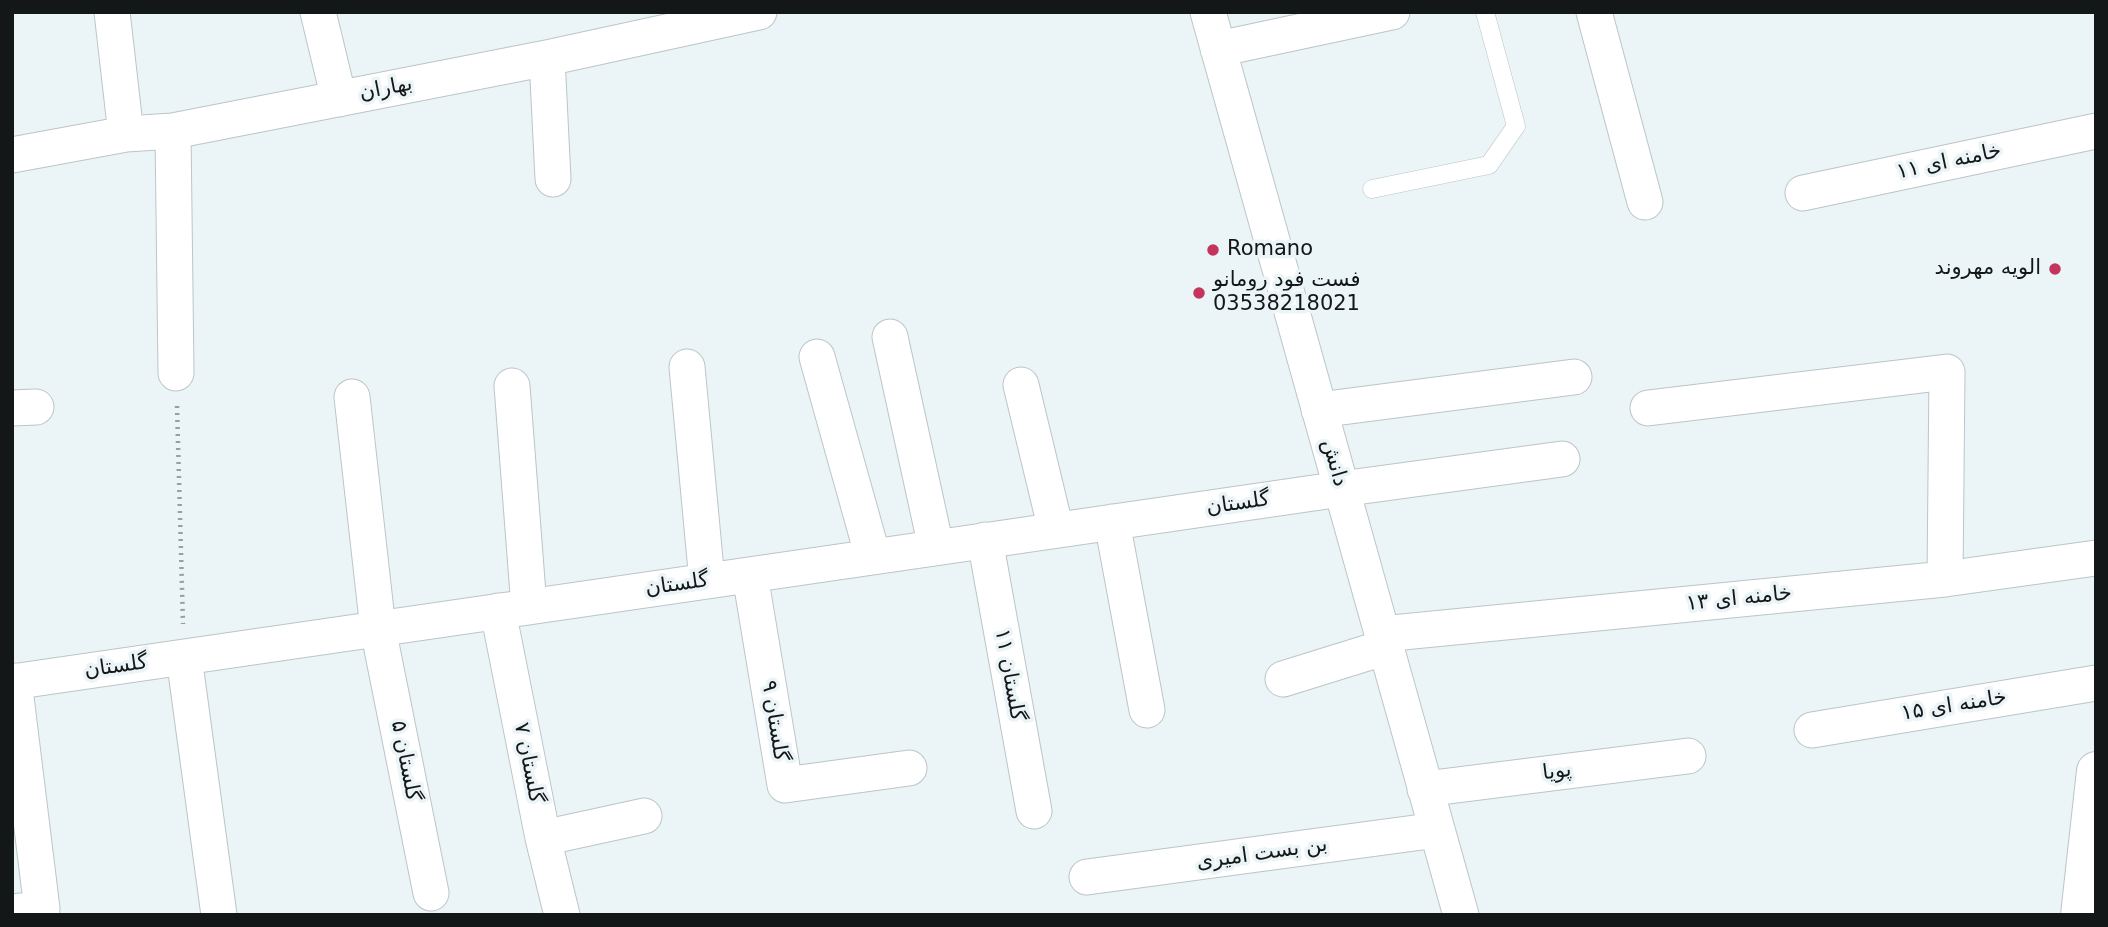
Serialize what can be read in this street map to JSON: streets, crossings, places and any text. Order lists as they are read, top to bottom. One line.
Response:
{"streets":{"street":["بهاران","خامنه ای ۱۱","دانش","گلستان","خامنه ای ۱۳","گلستان ۱۱","خامنه ای ۱۵","گلستان ۹","گلستان ۵","گلستان ۷","پویا","بن بست امیری"]},"crossings":[["دانش","گلستان"],["دانش","خامنه ای ۱۳"],["دانش","پویا"],["دانش","بن بست امیری"],["گلستان","گلستان ۱۱"],["گلستان","گلستان ۹"],["گلستان","گلستان ۵"],["گلستان","گلستان ۷"]],"places":["Romano","الویه مهروند","فست فود رومانو 03538218021"]}
